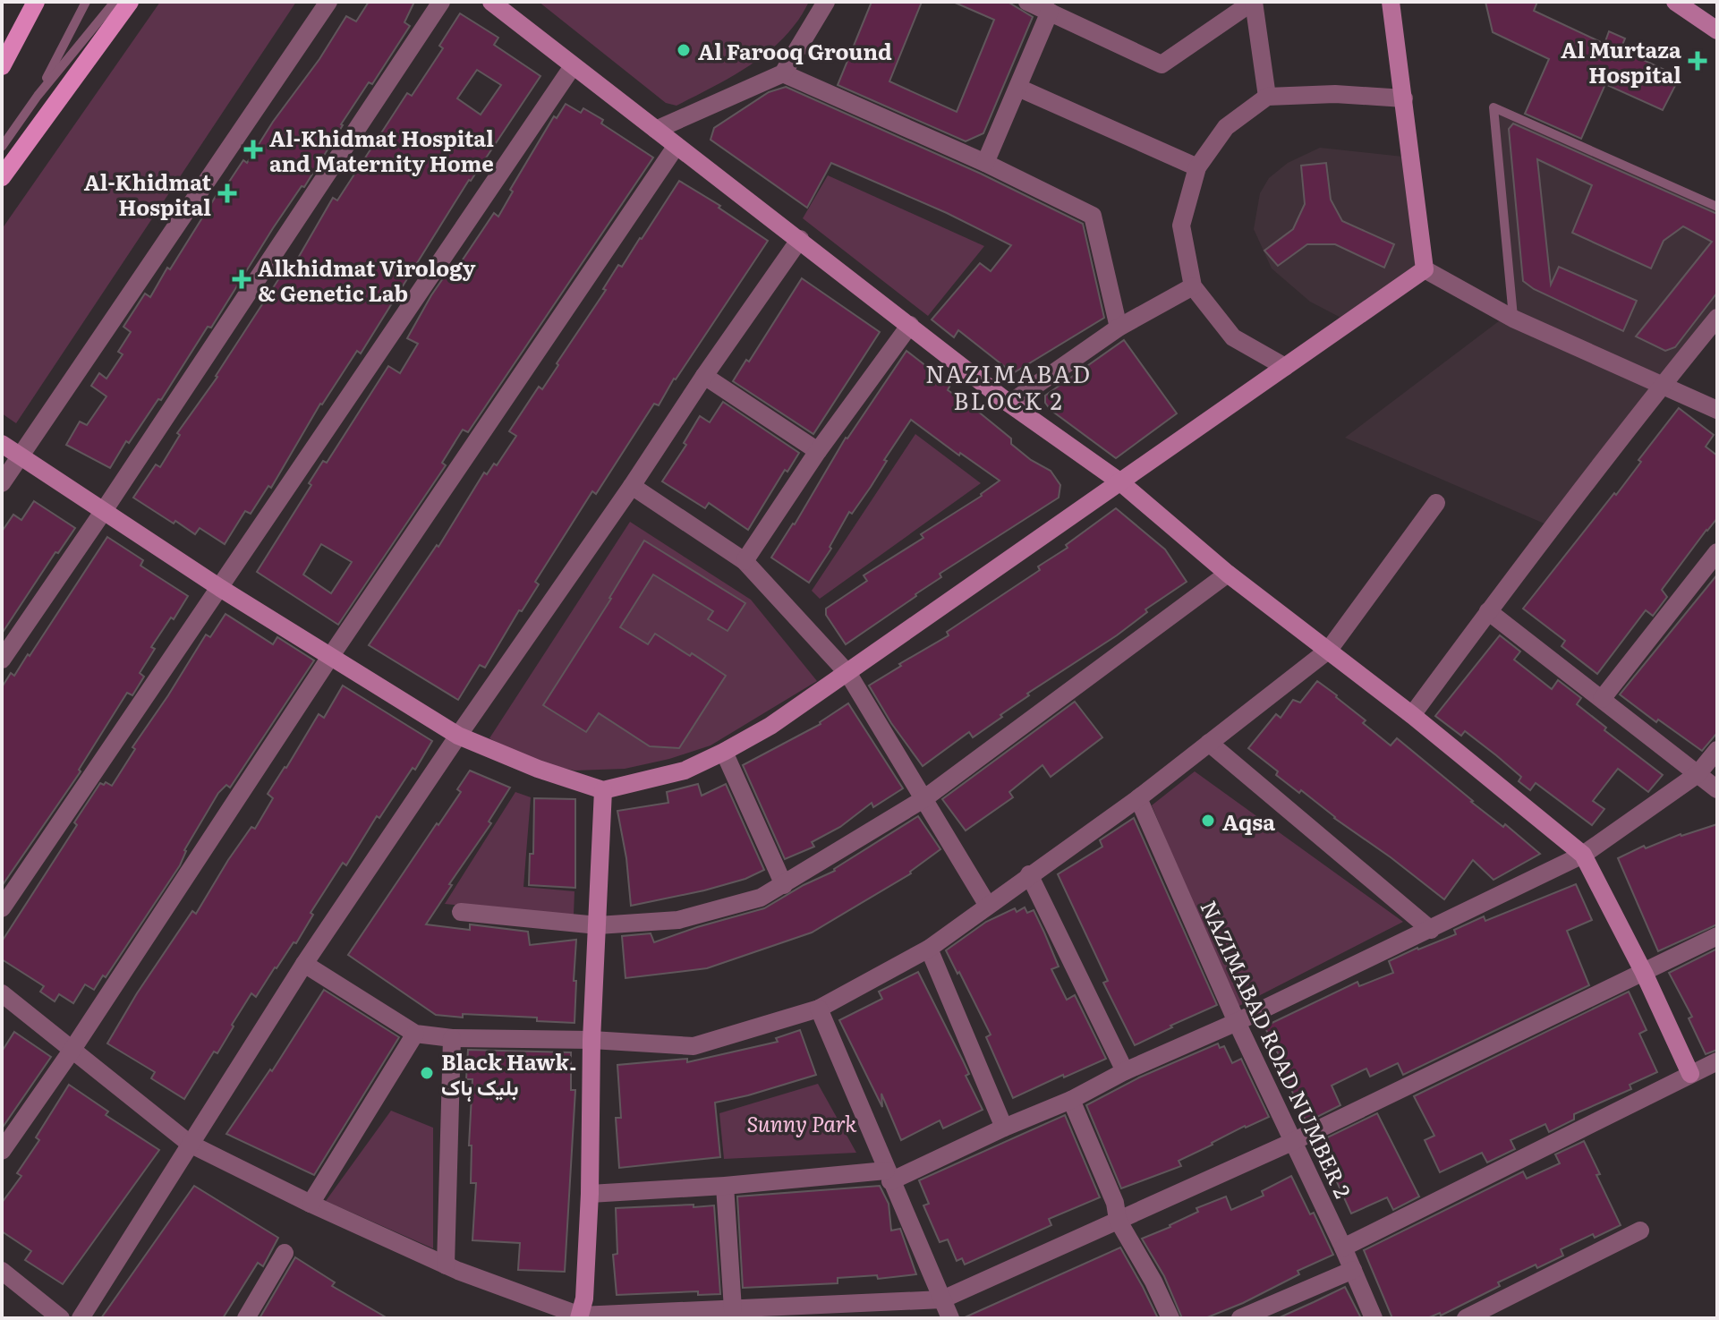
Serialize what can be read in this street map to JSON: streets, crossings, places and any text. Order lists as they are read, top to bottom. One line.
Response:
{"streets":{"street":["NAZIMABAD ROAD NUMBER 2"]},"districts":["NAZIMABAD BLOCK 2"],"parks":["Sunny Park"],"places":{"other":["Al Farooq Ground","Aqsa","Black Hawk۔ بلیک ہاک"],"health":["Al Murtaza Hospital","Al-Khidmat Hospital and Maternity Home","Al-Khidmat Hospital","Alkhidmat Virology & Genetic Lab"]}}
